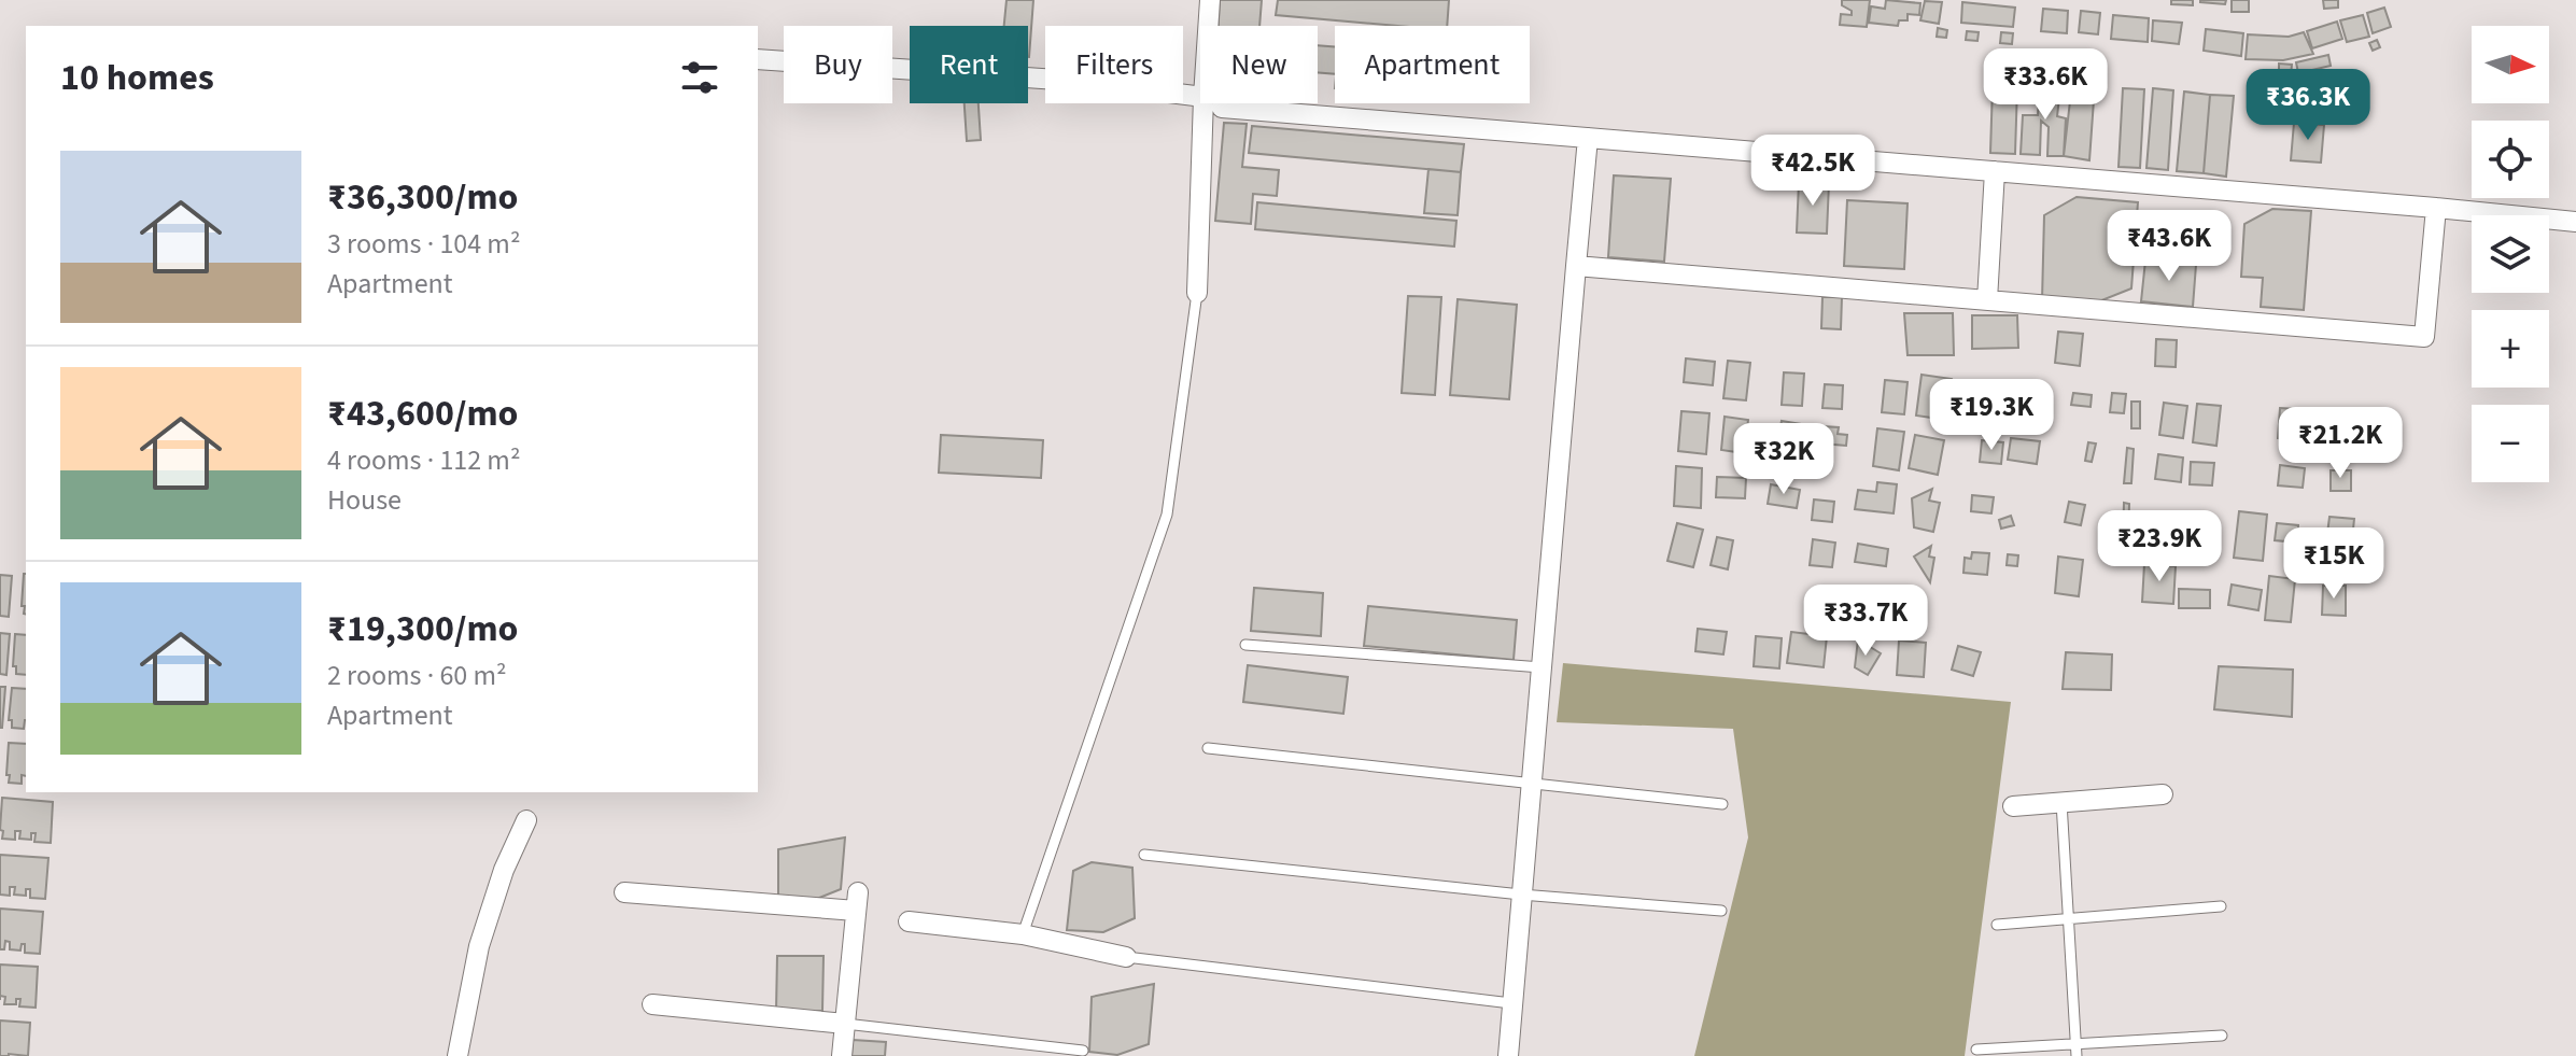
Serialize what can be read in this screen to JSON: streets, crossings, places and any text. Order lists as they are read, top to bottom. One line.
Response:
{"north":"right","page":{"map_buttons":["+","−"],"chip":["Buy","Rent","Filters","New","Apartment"],"heading":"10 homes","price":["₹33.6K","₹36.3K","₹42.5K","₹43.6K","₹19.3K","₹21.2K","₹32K","₹23.9K","₹15K","₹33.7K"],"list":[{"name":"₹36,300/mo","note":"3 rooms · 104 m² · Apartment"},{"name":"₹43,600/mo","note":"4 rooms · 112 m² · House"},{"name":"₹19,300/mo","note":"2 rooms · 60 m² · Apartment"}]}}
